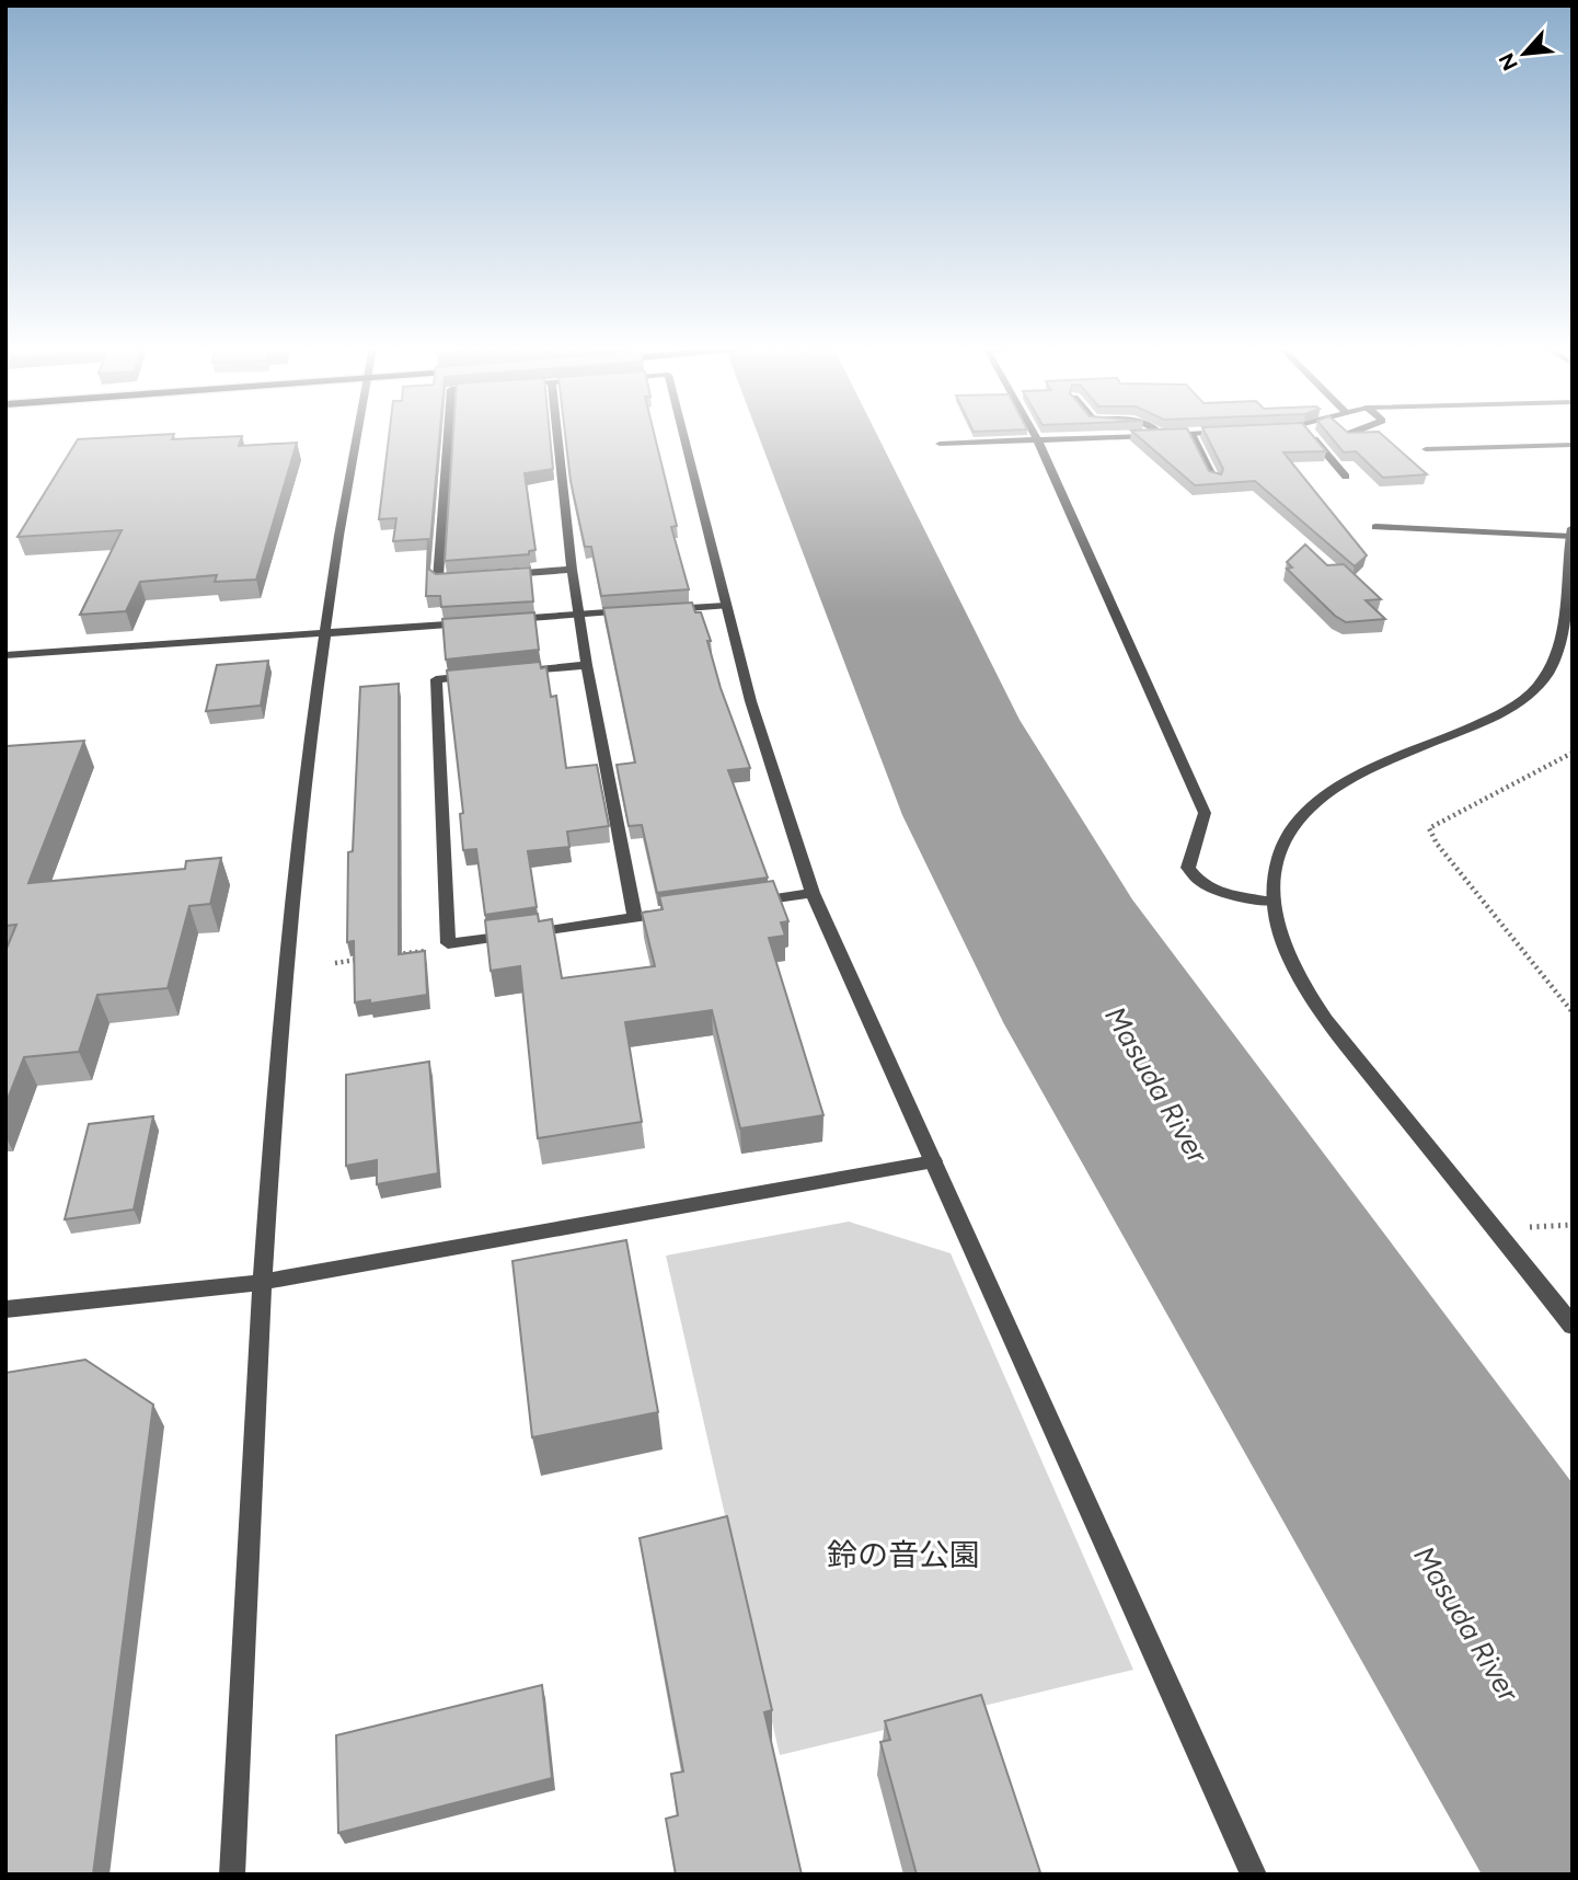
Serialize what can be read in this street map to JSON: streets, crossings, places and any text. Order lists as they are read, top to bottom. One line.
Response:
{"water":["Masuda River"],"parks":["鈴の音公園"],"north":"bottom left"}
